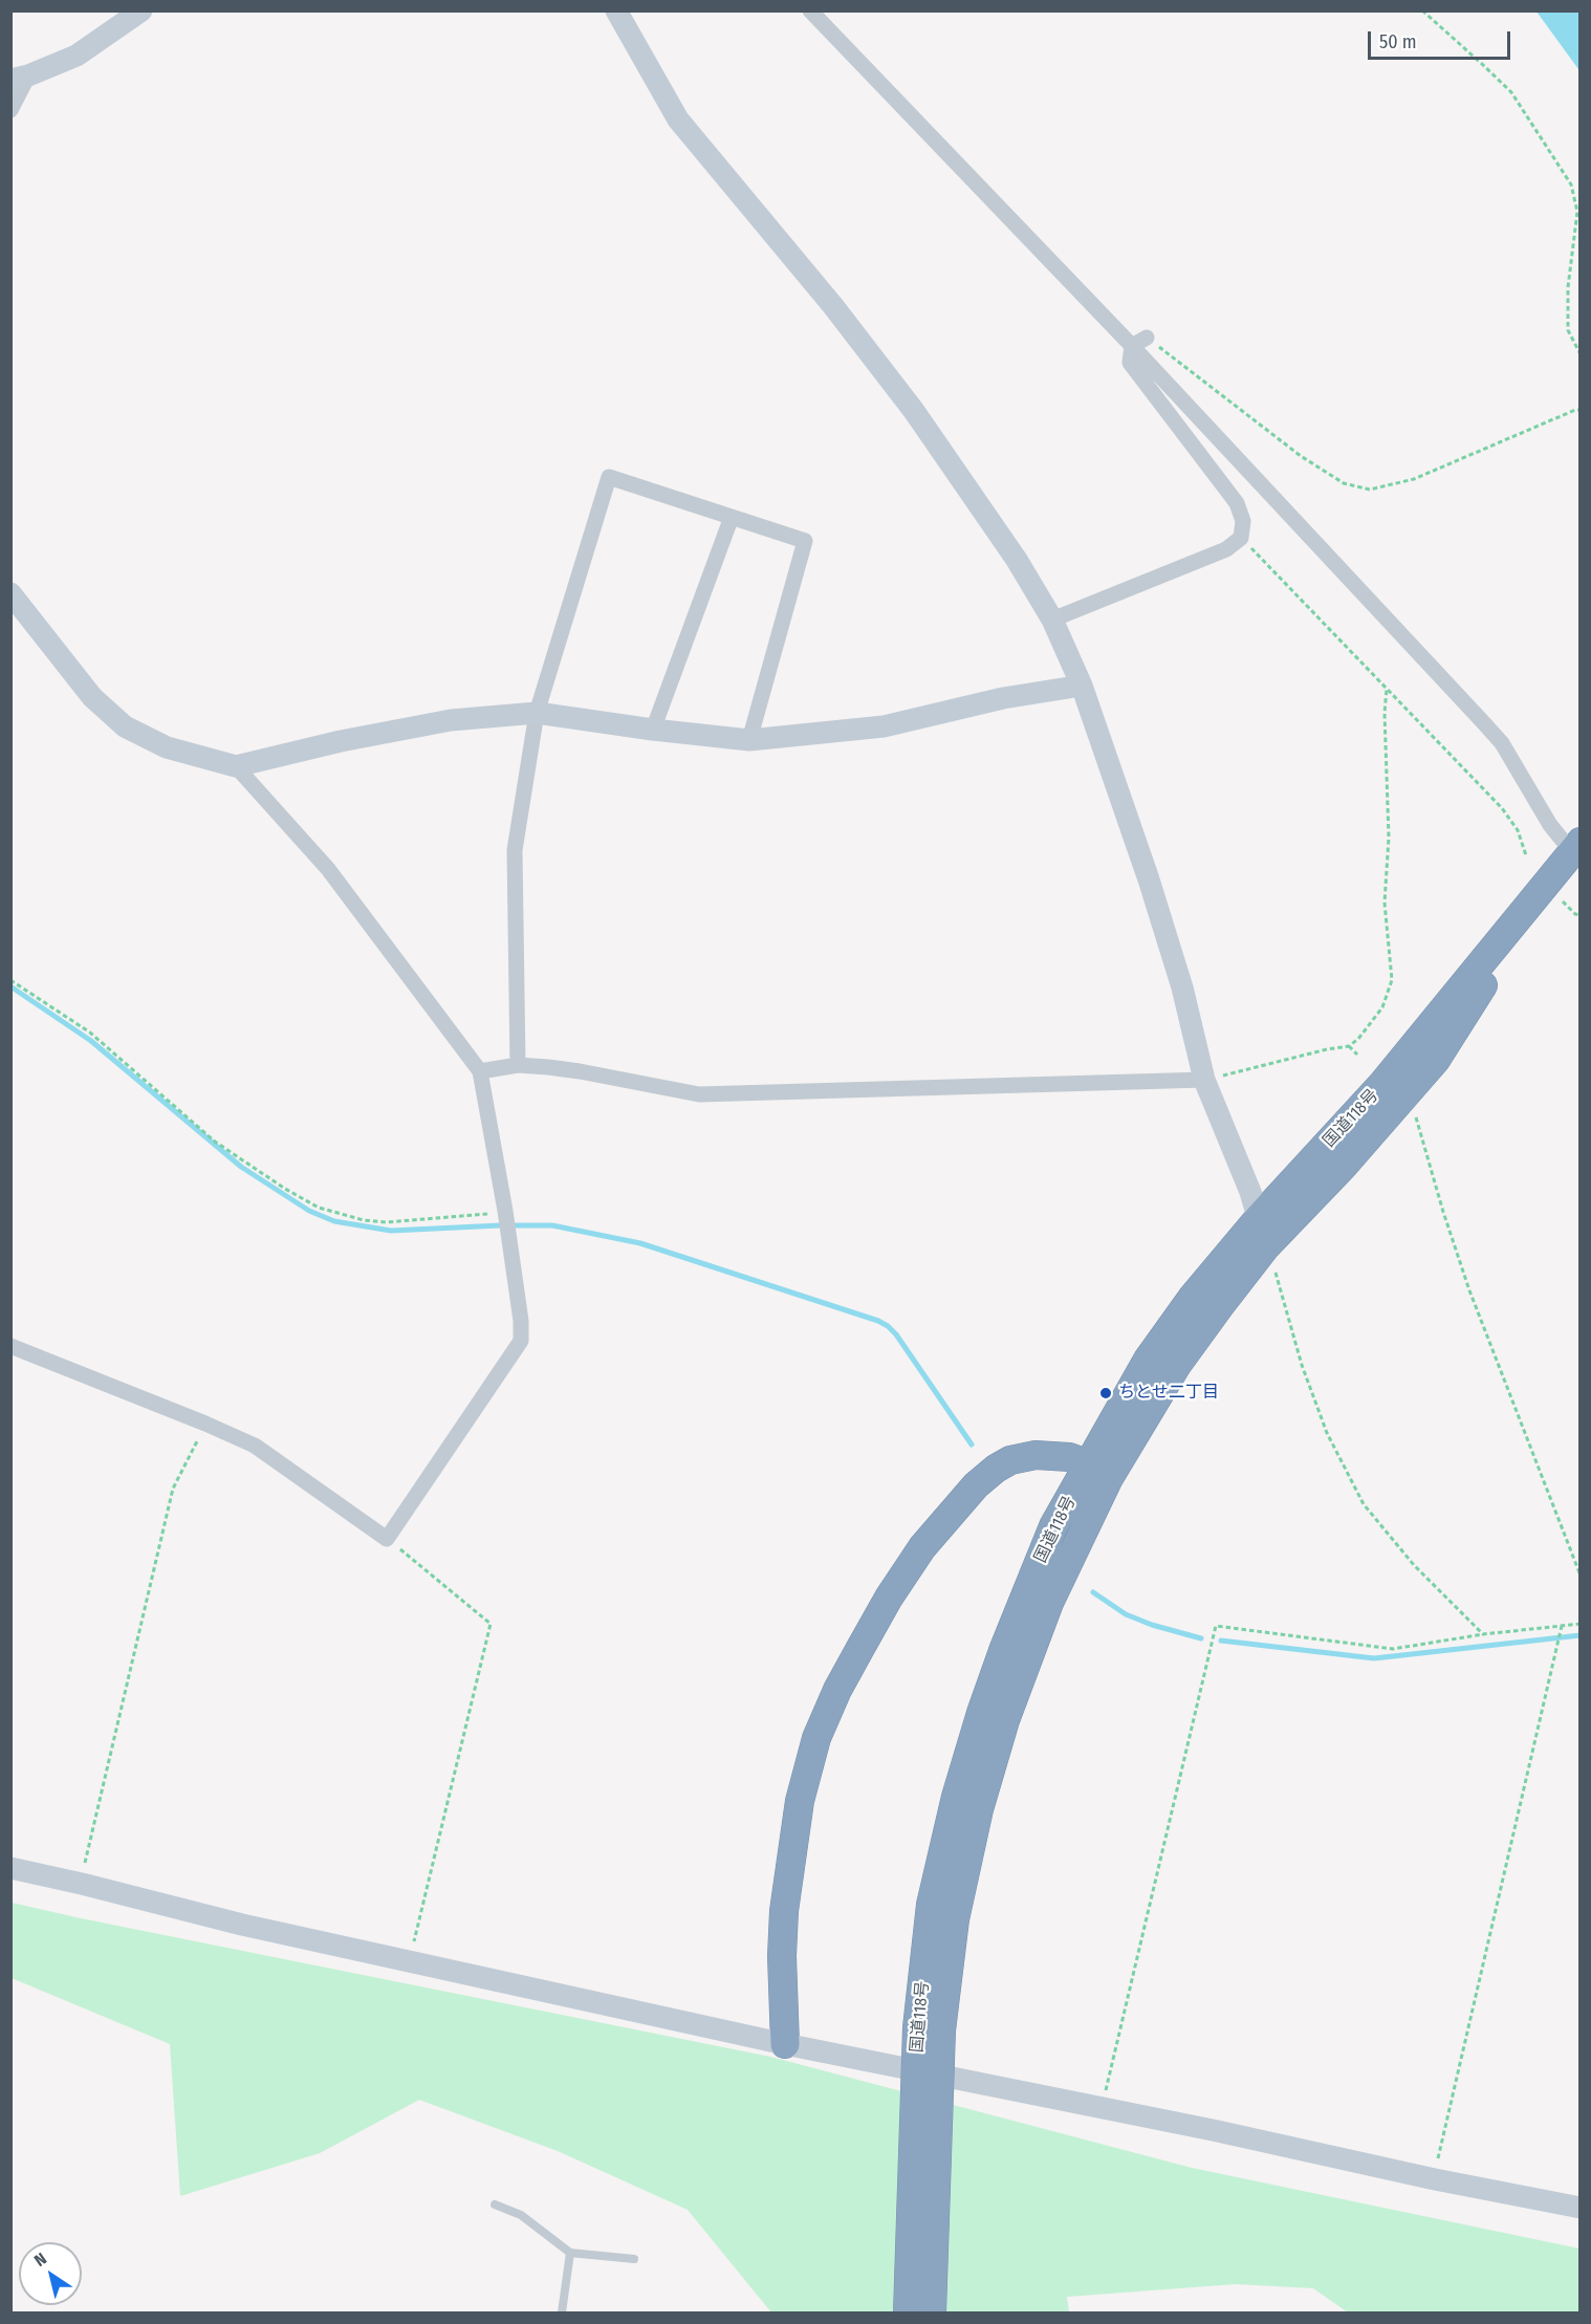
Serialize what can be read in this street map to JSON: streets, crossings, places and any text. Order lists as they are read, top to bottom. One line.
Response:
{"streets":{"highway":["国道118号"]},"places":["ちとせ二丁目"],"scale_bar":"50 m","north":"top left"}
